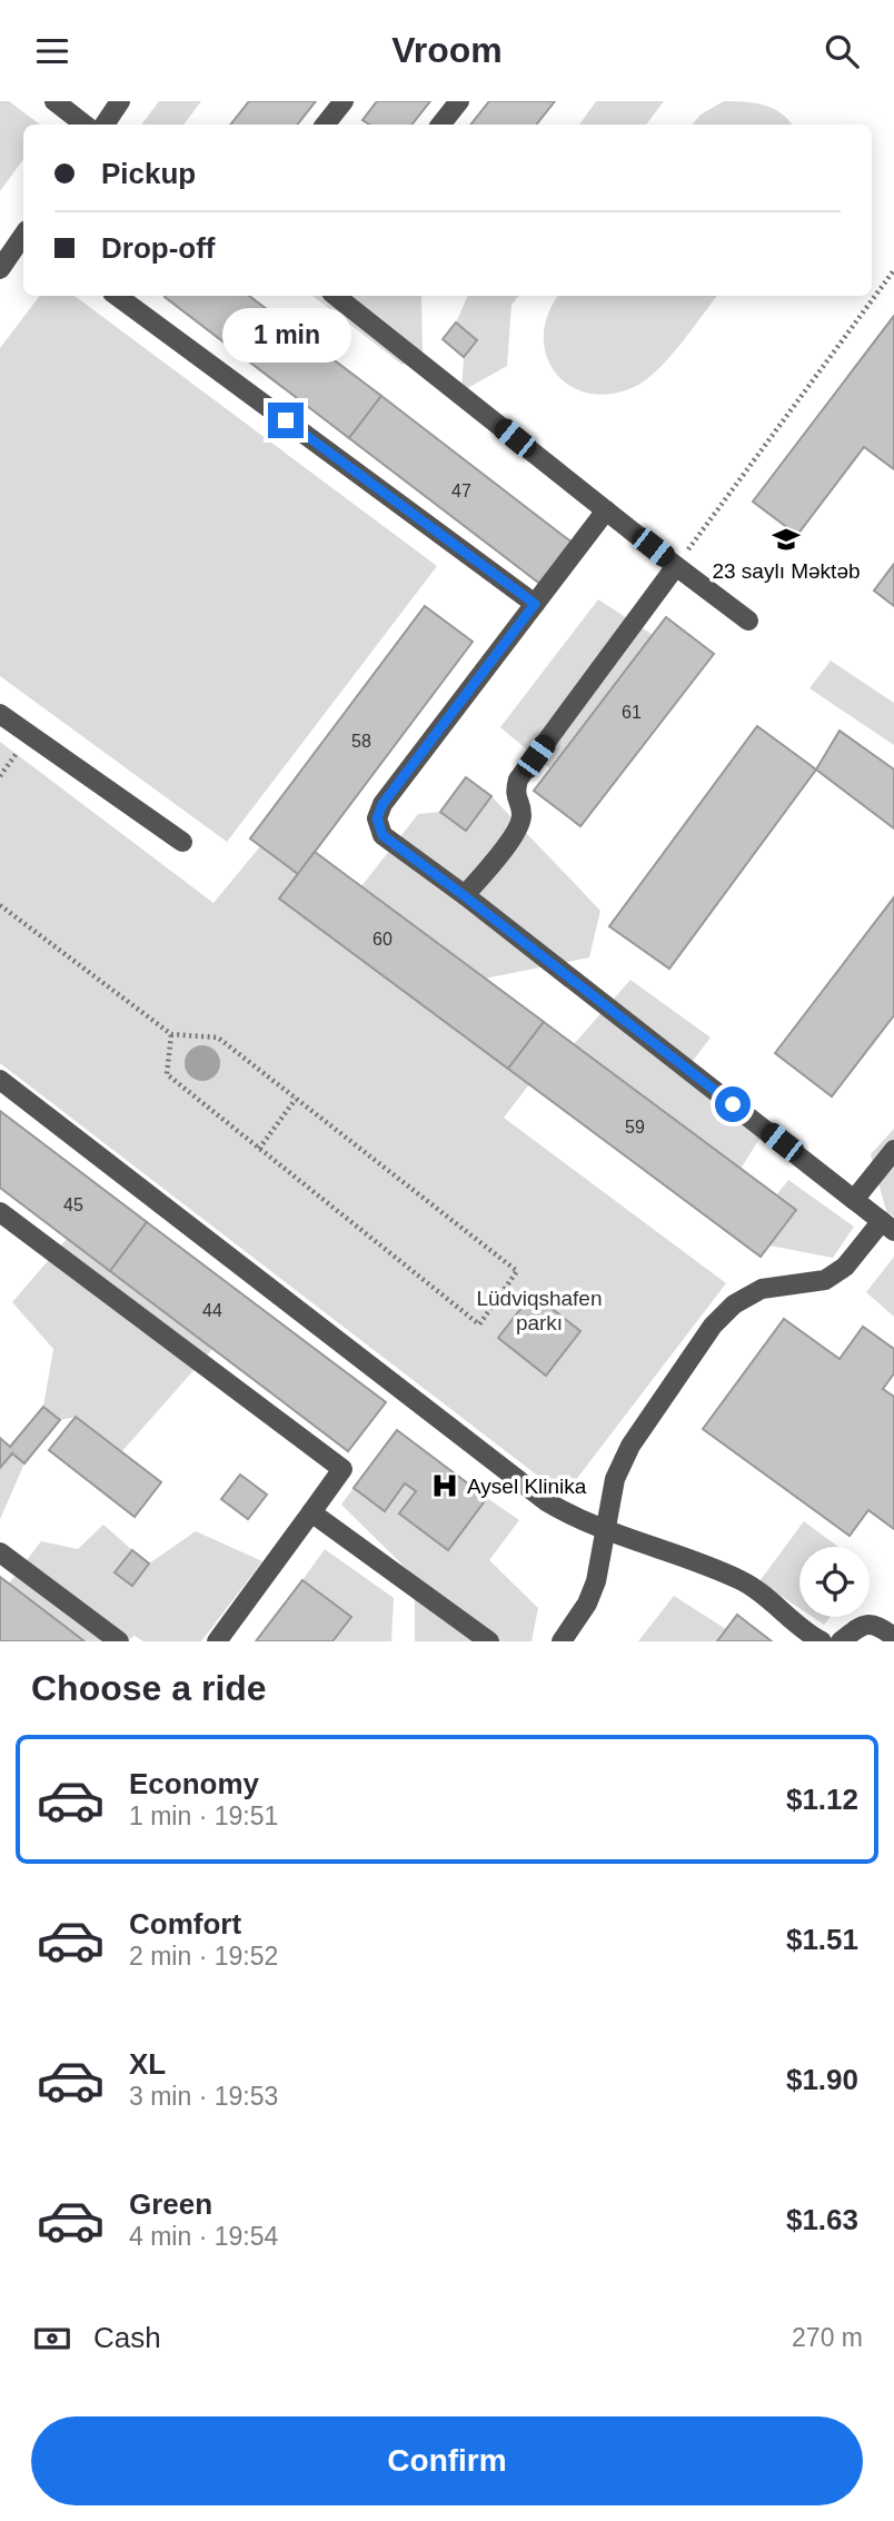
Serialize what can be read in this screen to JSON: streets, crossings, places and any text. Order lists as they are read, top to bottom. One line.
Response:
{"parks":["Lüdviqshafen parkı"],"places":{"school or university":["23 saylı Məktəb"],"hospital":["Aysel Klinika"]},"house_numbers":["47","61","58","60","59","45","44"],"page":{"header":"Vroom","banner":["Pickup","Drop-off"],"bubble":"1 min","heading":"Choose a ride","list":[{"name":"Economy","note":"1 min · 19:51","value":"$1.12"},{"name":"Comfort","note":"2 min · 19:52","value":"$1.51"},{"name":"XL","note":"3 min · 19:53","value":"$1.90"},{"name":"Green","note":"4 min · 19:54","value":"$1.63"}],"pay":["Cash","270 m"],"buttons":"Confirm"}}
